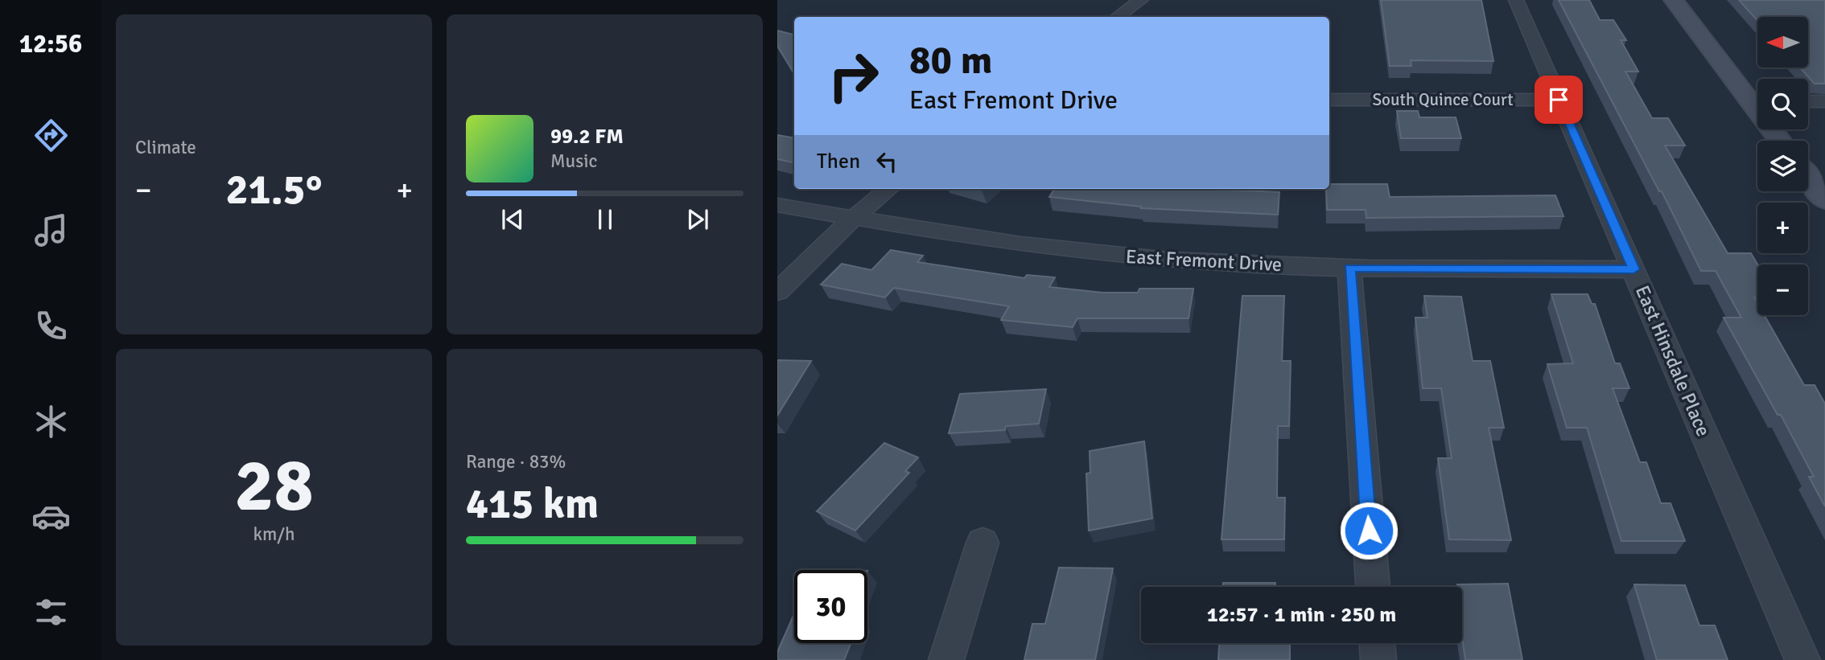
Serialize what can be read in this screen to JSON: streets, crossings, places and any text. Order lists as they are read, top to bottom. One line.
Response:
{"streets":{"street":["South Quince Court","East Fremont Drive","East Hinsdale Place"]},"crossings":[["South Quince Court","East Hinsdale Place"],["East Fremont Drive","East Hinsdale Place"]],"north":"left","page":{"tabs":"12:56","tile":["Climate",["28","km/h"],["Range · 83%","415 km"]],"map_buttons":["+","−"],"turn":["80 m","East Fremont Drive"],"song":["99.2 FM","Music"],"then":"Then","heat":["−","21.5°","+"],"limit":"30","trip":"12:57 · 1 min · 250 m"}}
